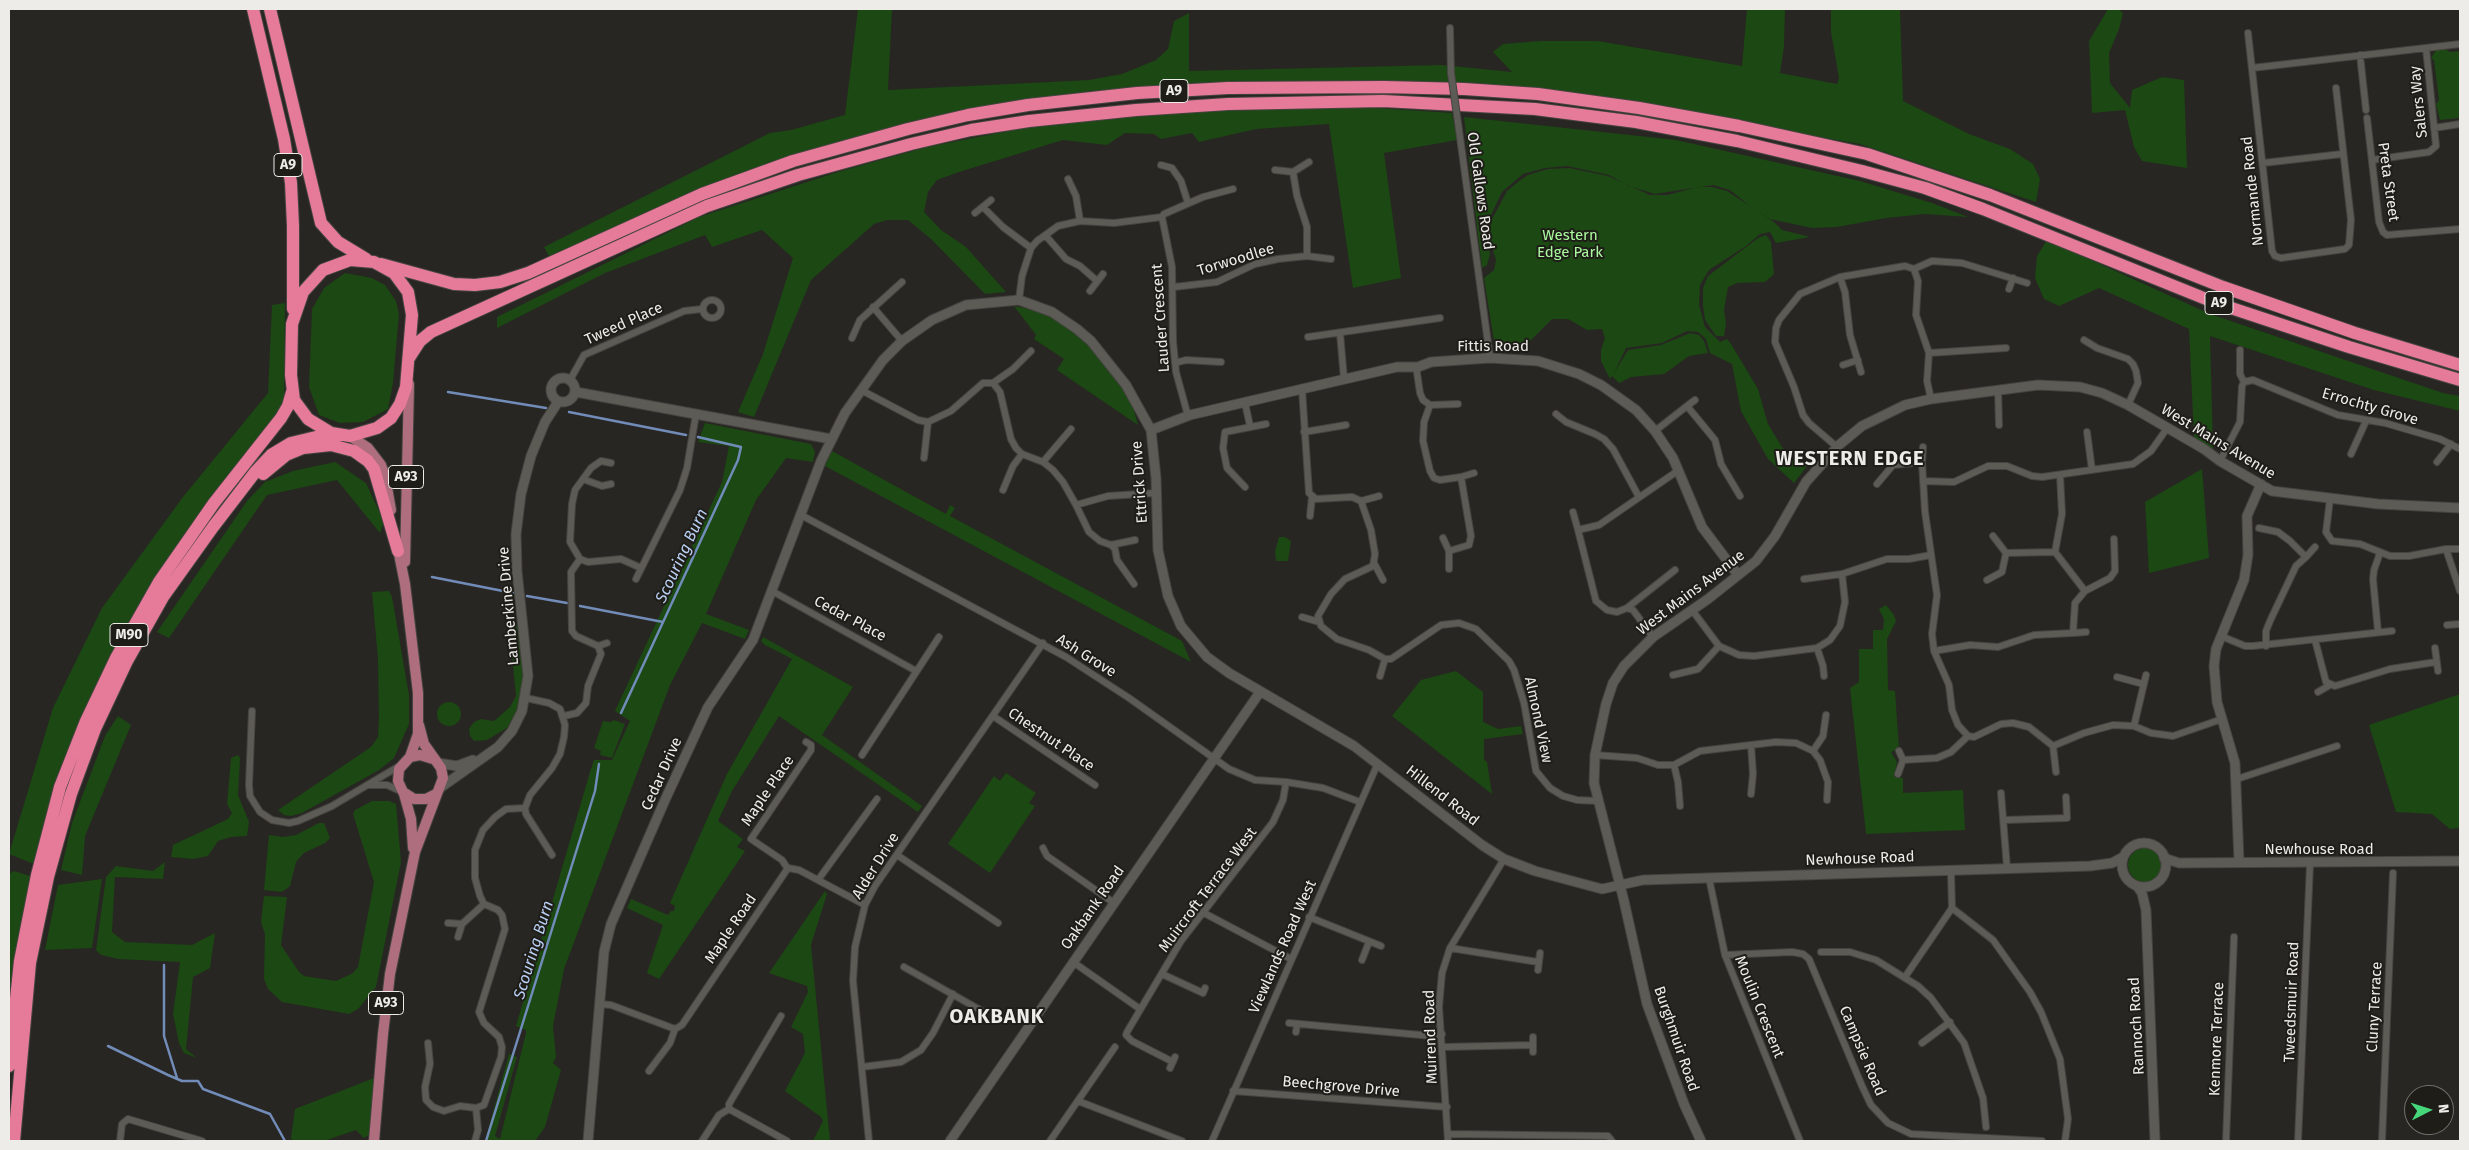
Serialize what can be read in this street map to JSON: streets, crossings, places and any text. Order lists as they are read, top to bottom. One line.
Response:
{"streets":{"highway":["A9","M90"],"main road":["A93"],"street":["Salers Way","Preta Street","Old Gallows Road","Normande Road","Torwoodlee","Lauder Crescent","Tweed Place","Fittis Road","Errochty Grove","West Mains Avenue","Ettrick Drive","Lamberkine Drive","Cedar Place","Ash Grove","Almond View","Chestnut Place","Cedar Drive","Maple Place","Hillend Road","Newhouse Road","Alder Drive","Muircroft Terrace West","Oakbank Road","Maple Road","Viewlands Road West","Tweedsmuir Road","Moulin Crescent","Cluny Terrace","Rannoch Road","Muirend Road","Burghmuir Road","Kenmore Terrace","Campsie Road","Beechgrove Drive"]},"crossings":[["A9","A93"],["A9","M90"],["Salers Way","Preta Street"],["Old Gallows Road","Fittis Road"],["Torwoodlee","Lauder Crescent"],["Lauder Crescent","Fittis Road"],["Tweed Place","Lamberkine Drive"],["Fittis Road","West Mains Avenue"],["Fittis Road","Ettrick Drive"],["West Mains Avenue","Almond View"],["West Mains Avenue","Hillend Road"],["West Mains Avenue","Newhouse Road"],["West Mains Avenue","Burghmuir Road"],["A93","Lamberkine Drive"],["A93","M90"],["Ettrick Drive","Cedar Drive"],["Ettrick Drive","Hillend Road"],["Ettrick Drive","Oakbank Road"],["Cedar Place","Cedar Drive"],["Ash Grove","Cedar Drive"],["Ash Grove","Alder Drive"],["Ash Grove","Muircroft Terrace West"],["Ash Grove","Oakbank Road"],["Ash Grove","Viewlands Road West"],["Chestnut Place","Alder Drive"],["Maple Place","Maple Road"],["Hillend Road","Newhouse Road"],["Hillend Road","Oakbank Road"],["Hillend Road","Viewlands Road West"],["Hillend Road","Muirend Road"],["Hillend Road","Burghmuir Road"],["Newhouse Road","Tweedsmuir Road"],["Newhouse Road","Moulin Crescent"],["Newhouse Road","Rannoch Road"],["Newhouse Road","Burghmuir Road"],["Viewlands Road West","Beechgrove Drive"],["Moulin Crescent","Campsie Road"],["Muirend Road","Beechgrove Drive"]],"districts":["WESTERN EDGE","OAKBANK"],"water":["Scouring Burn"],"parks":["Western Edge Park"],"north":"right"}
